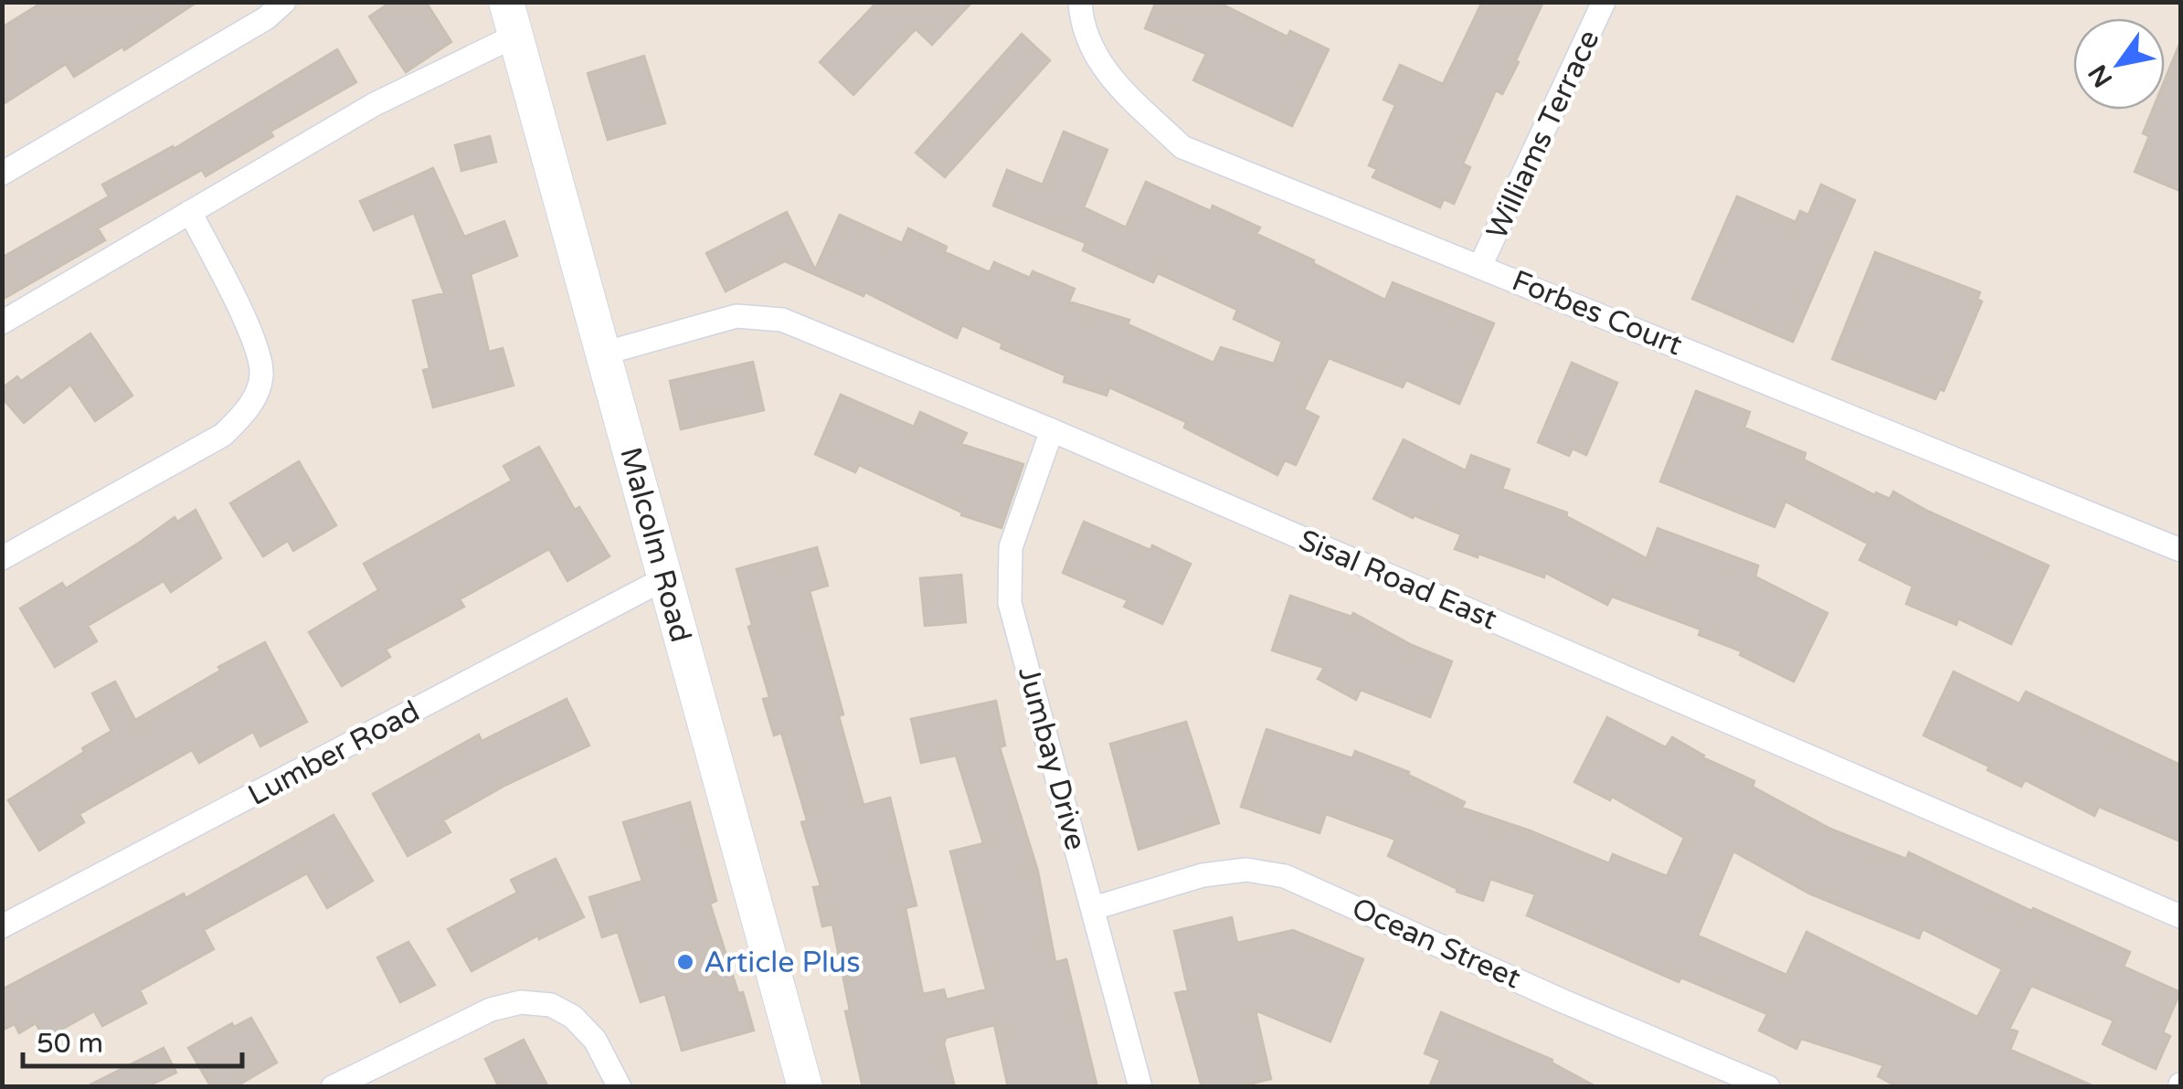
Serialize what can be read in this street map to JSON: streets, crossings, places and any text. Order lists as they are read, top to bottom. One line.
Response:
{"streets":{"street":["Williams Terrace","Forbes Court","Malcolm Road","Sisal Road East","Lumber Road","Jumbay Drive","Ocean Street"]},"crossings":[["Williams Terrace","Forbes Court"],["Malcolm Road","Sisal Road East"],["Malcolm Road","Lumber Road"],["Sisal Road East","Jumbay Drive"],["Jumbay Drive","Ocean Street"]],"places":["Article Plus"],"scale_bar":"50 m","north":"bottom left"}
